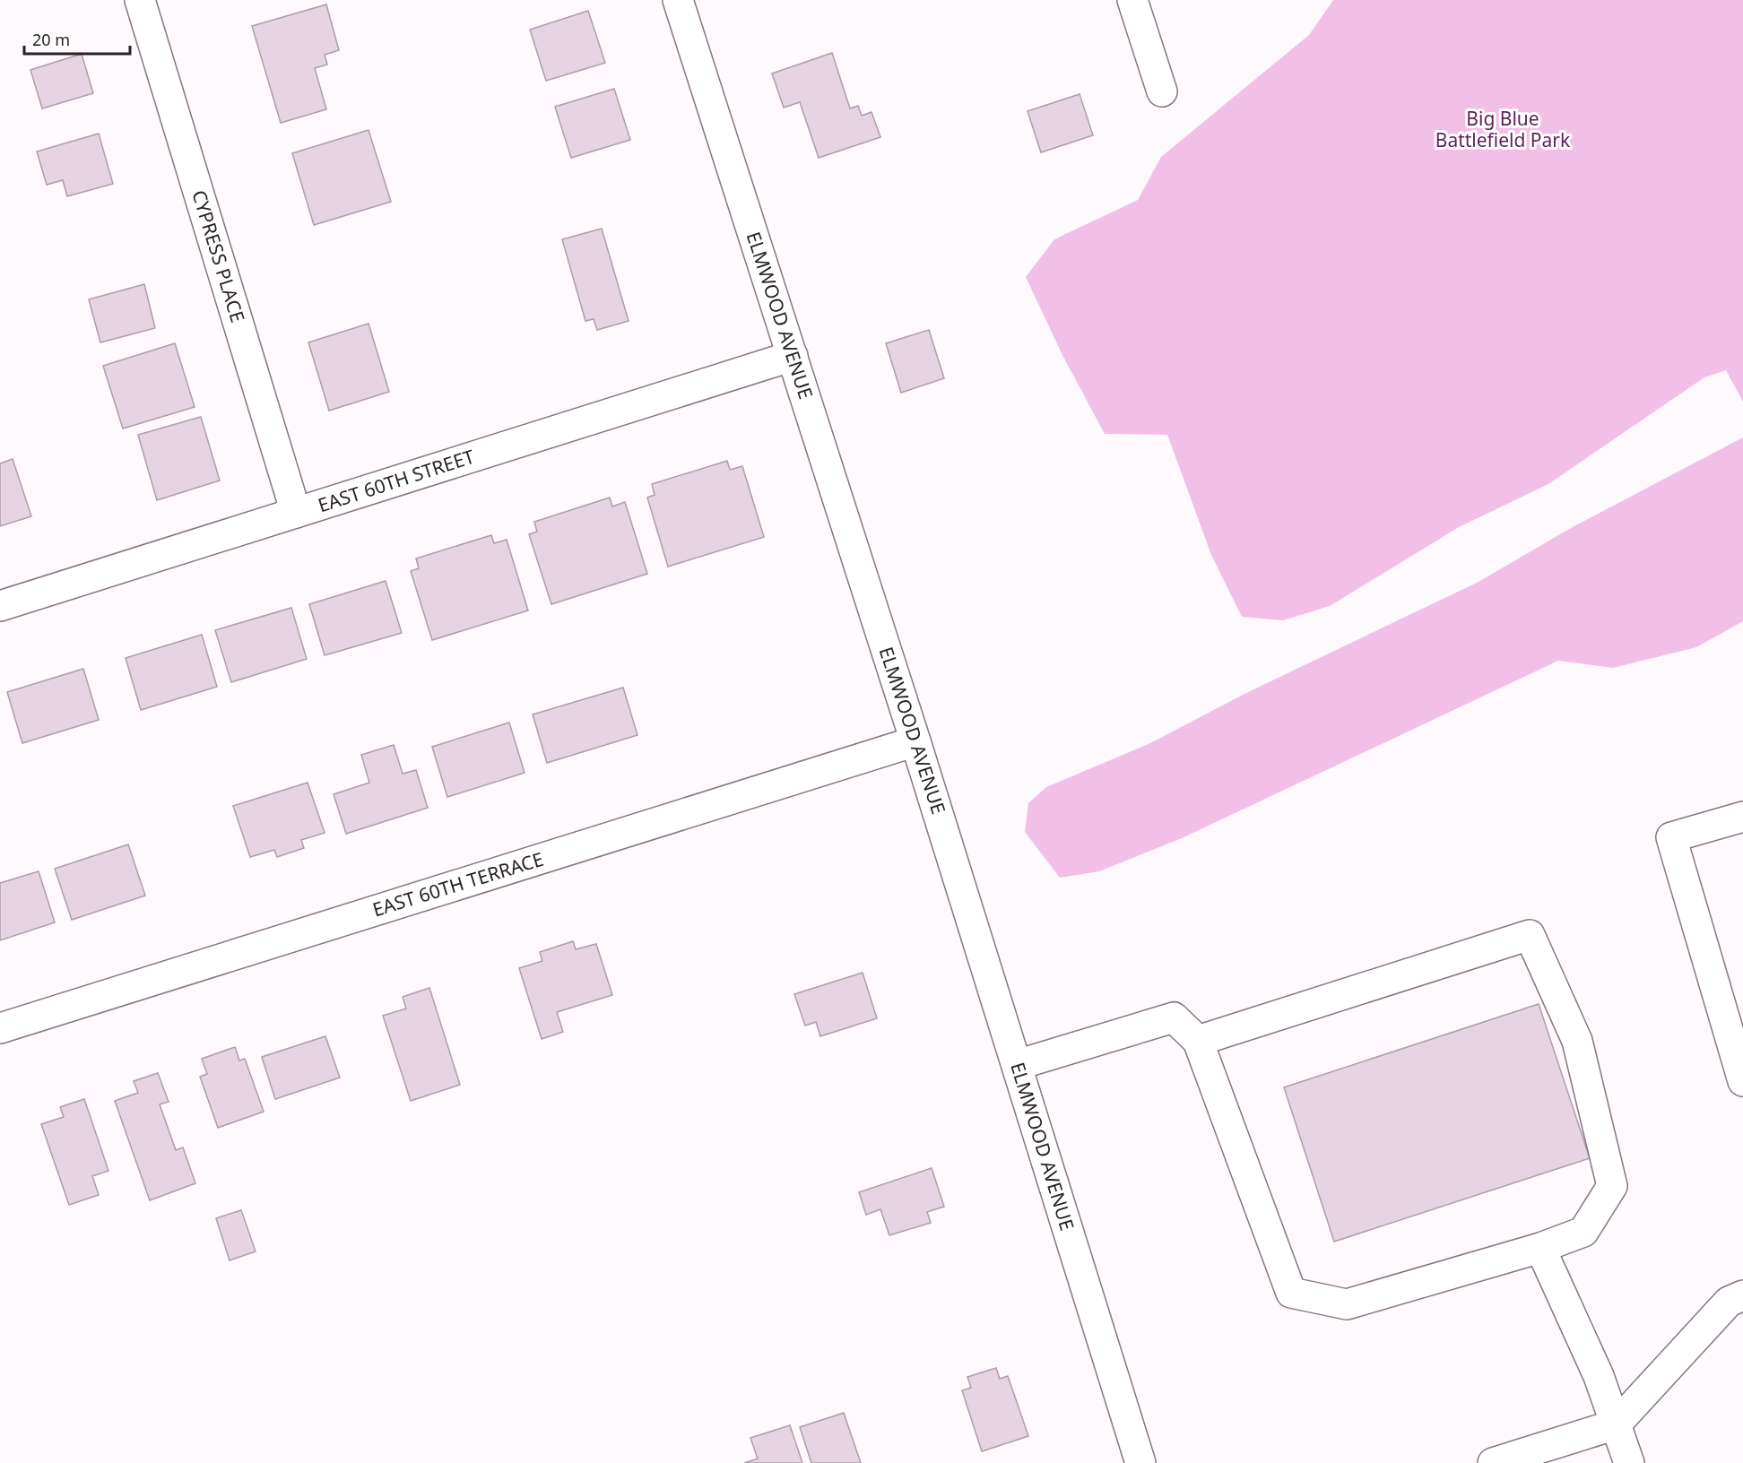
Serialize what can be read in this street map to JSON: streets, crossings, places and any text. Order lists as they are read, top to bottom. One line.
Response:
{"streets":{"street":["CYPRESS PLACE","ELMWOOD AVENUE","EAST 60TH STREET","EAST 60TH TERRACE"]},"crossings":[["CYPRESS PLACE","EAST 60TH STREET"],["ELMWOOD AVENUE","EAST 60TH STREET"],["ELMWOOD AVENUE","EAST 60TH TERRACE"]],"parks":["Big Blue Battlefield Park"],"scale_bar":"20 m"}
